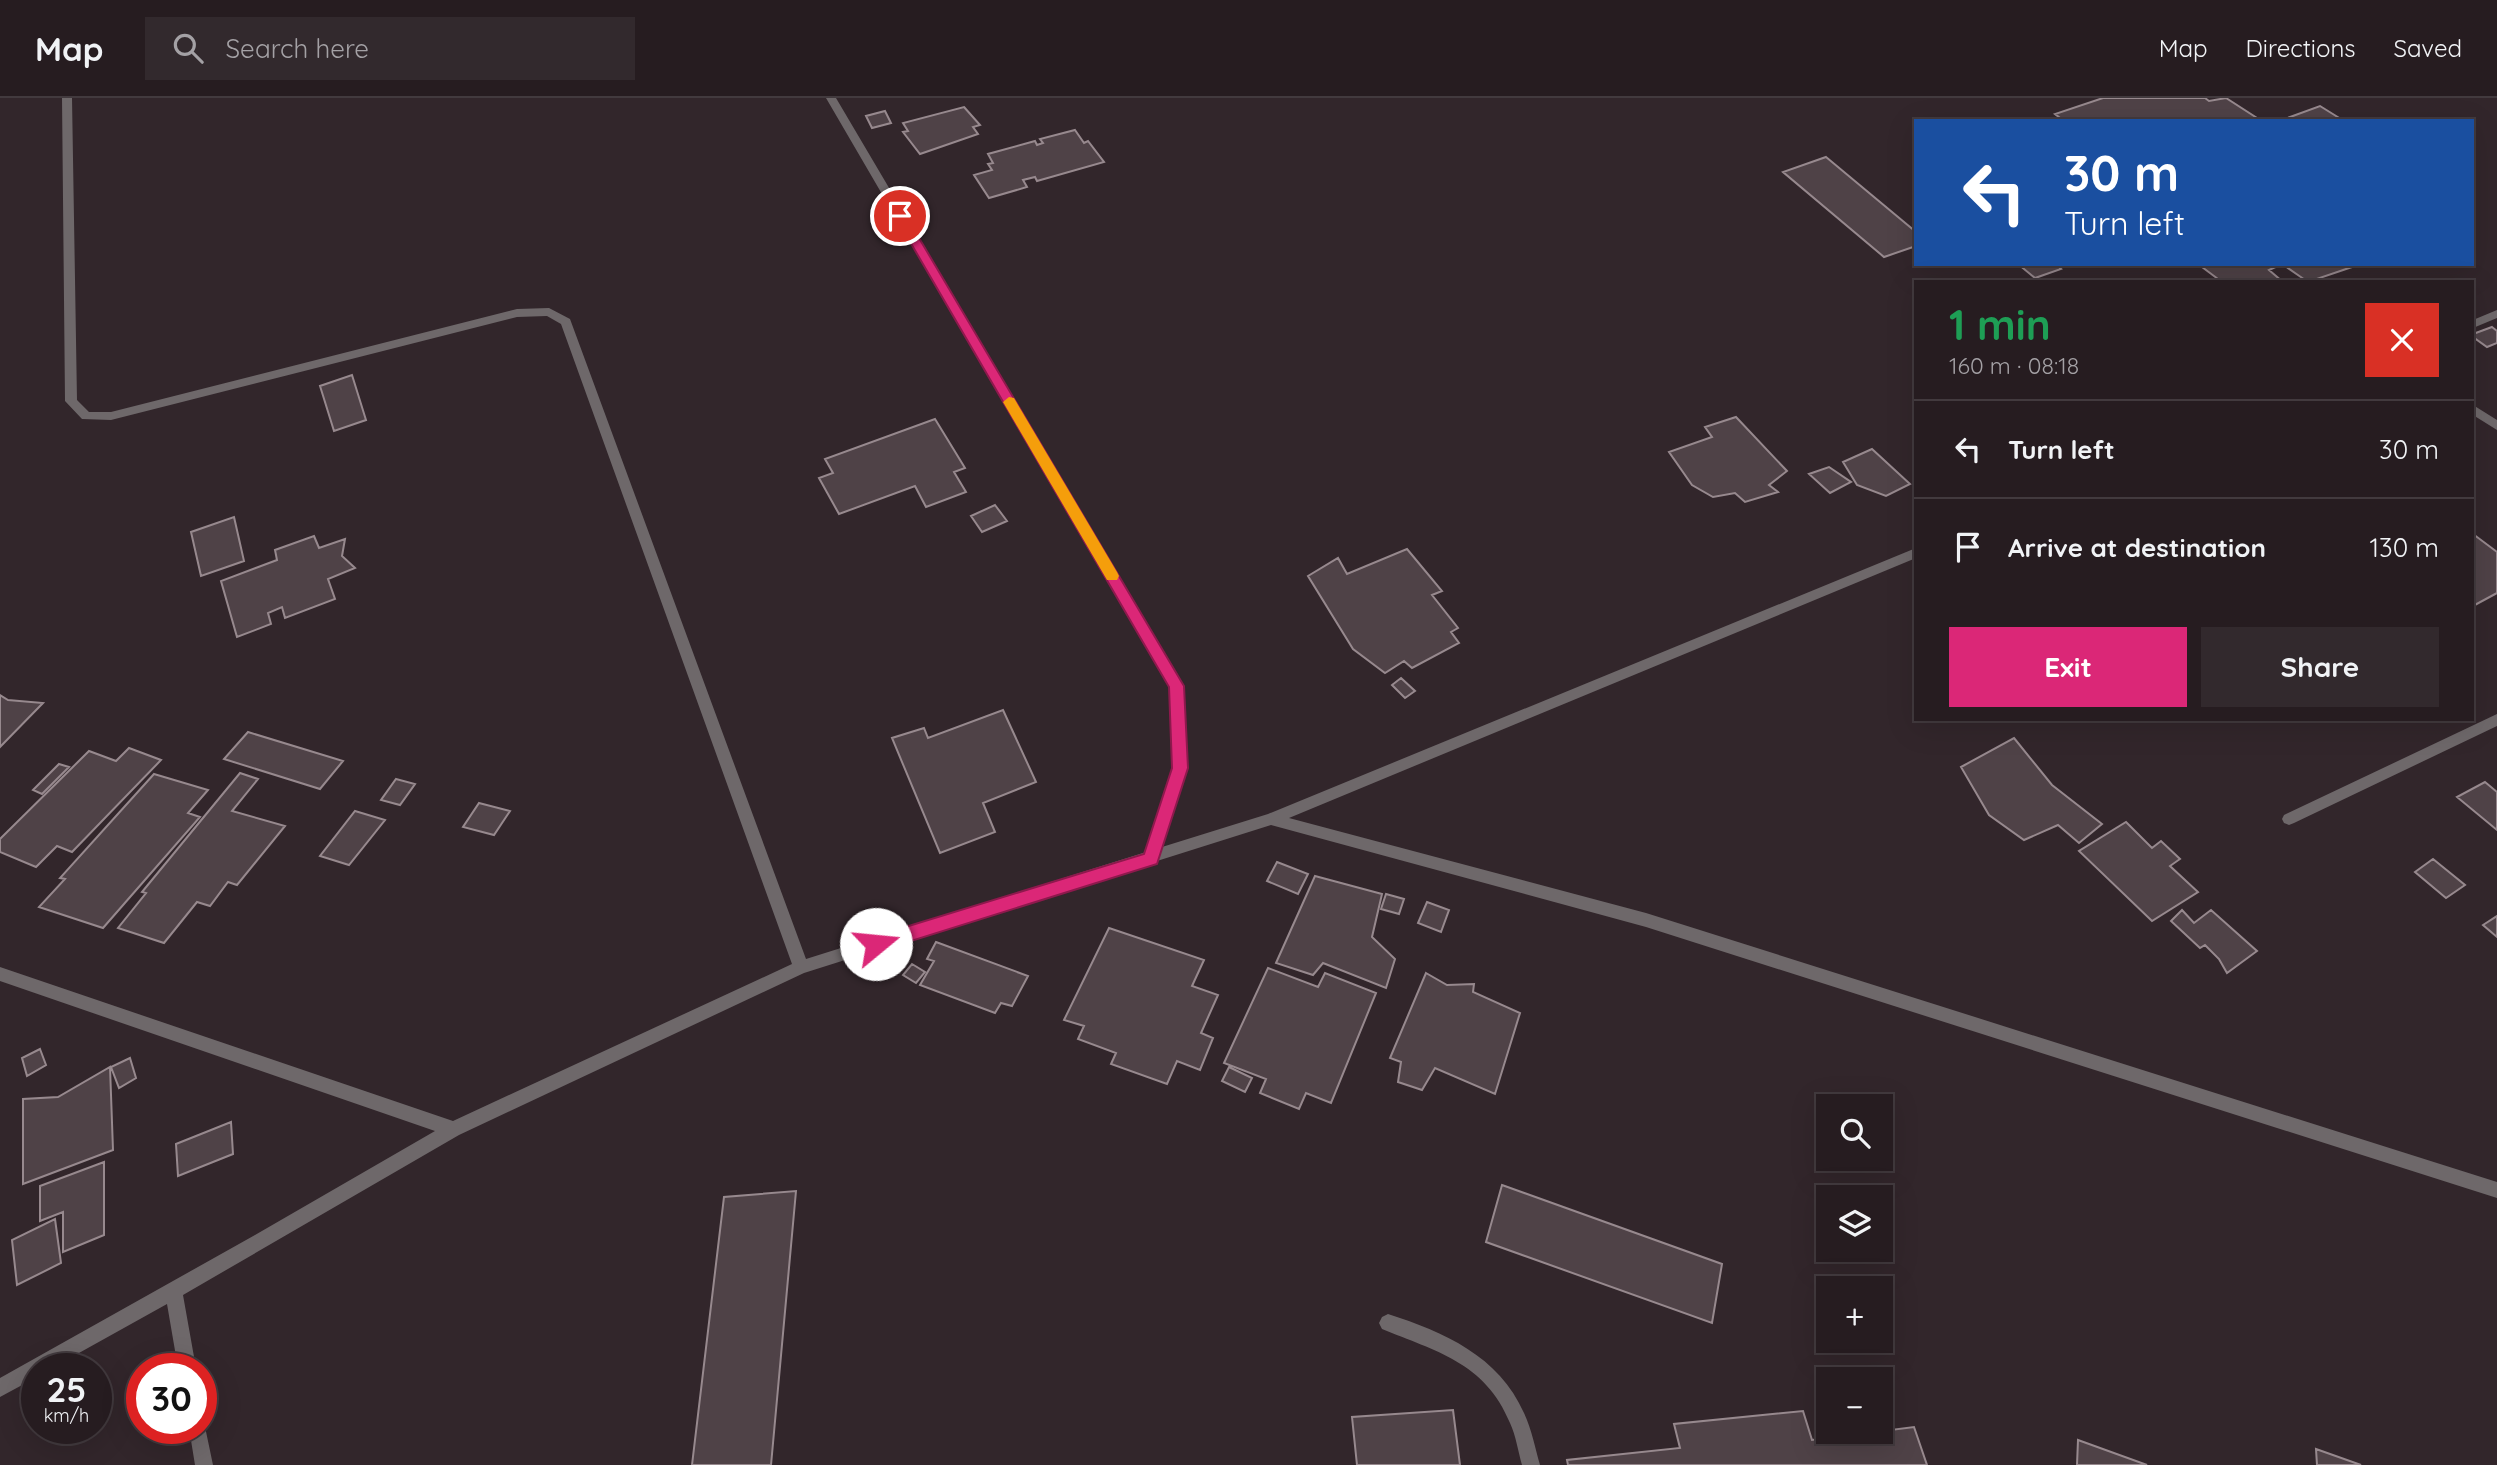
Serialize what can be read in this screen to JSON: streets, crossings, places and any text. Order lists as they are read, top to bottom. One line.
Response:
{"page":{"header":"Map","search":"Search here","nav":["Map","Directions","Saved"],"turn":["30 m","Turn left"],"heading":["1 min","160 m · 08:18"],"list":[{"name":"Turn left","value":"30 m"},{"name":"Arrive at destination","value":"130 m"}],"buttons":["Exit","Share"],"map_buttons":["+","−"],"speed":"25 km/h","limit":"30"}}
